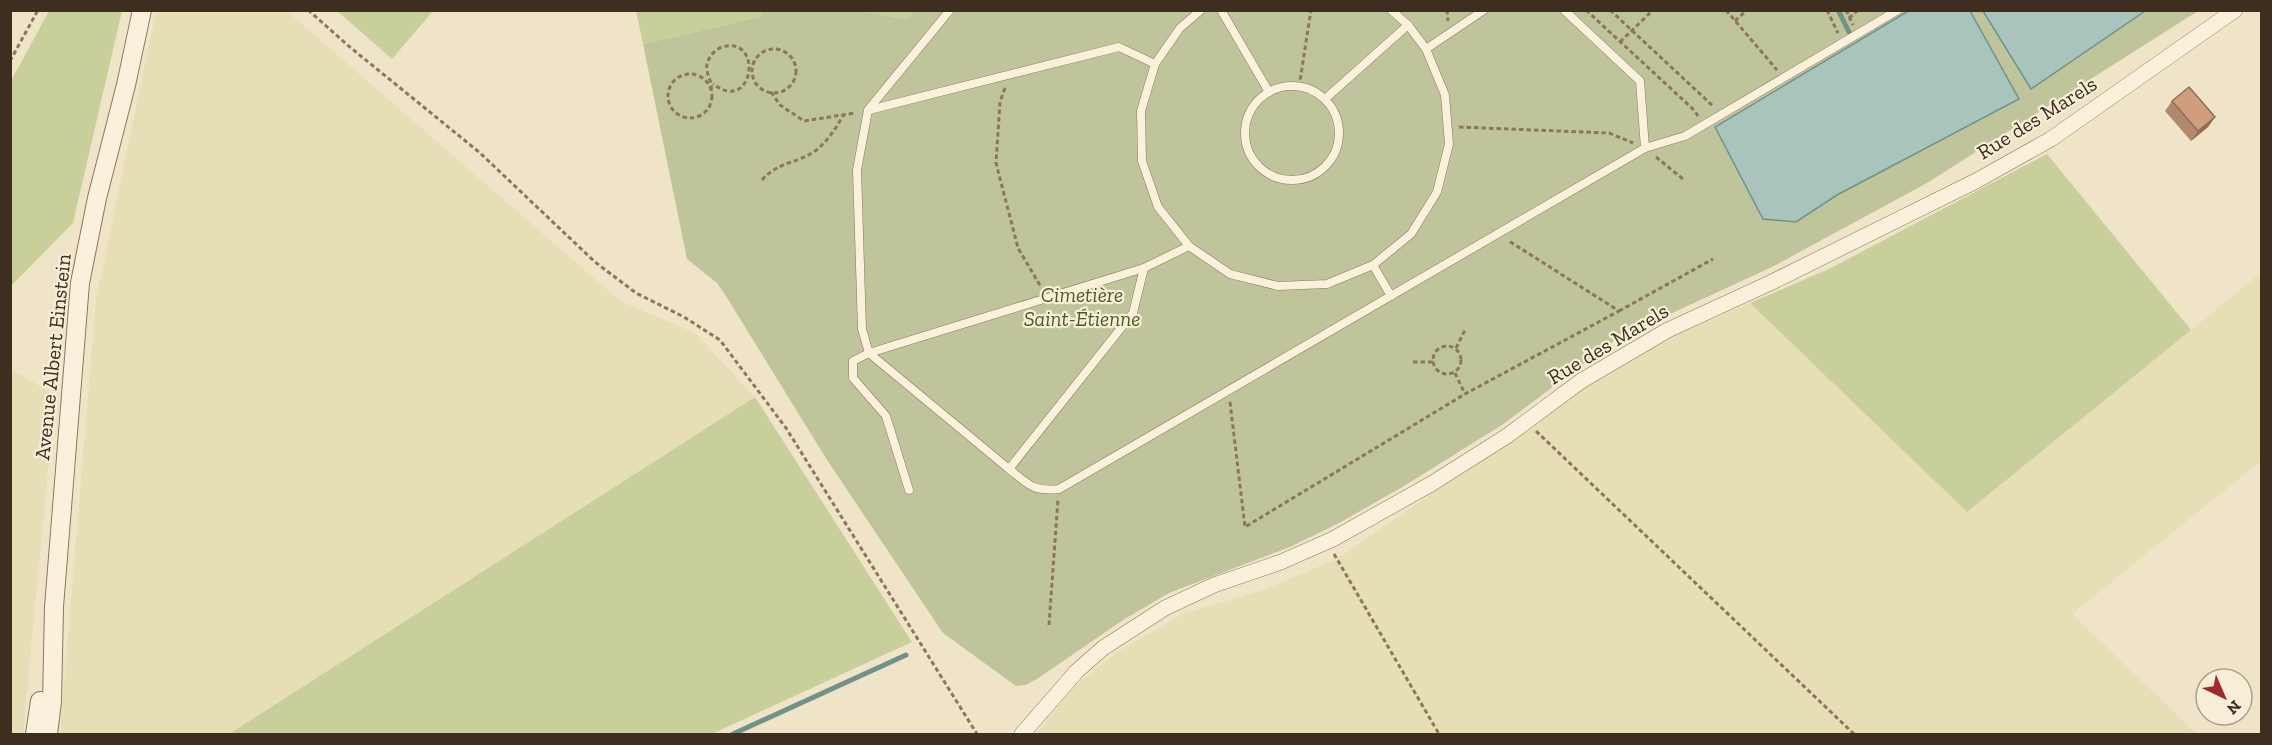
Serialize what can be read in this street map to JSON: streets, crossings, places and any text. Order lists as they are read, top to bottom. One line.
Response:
{"streets":{"street":["Rue des Marels","Avenue Albert Einstein"]},"parks":["Cimetière Saint-Étienne"],"north":"bottom right"}
